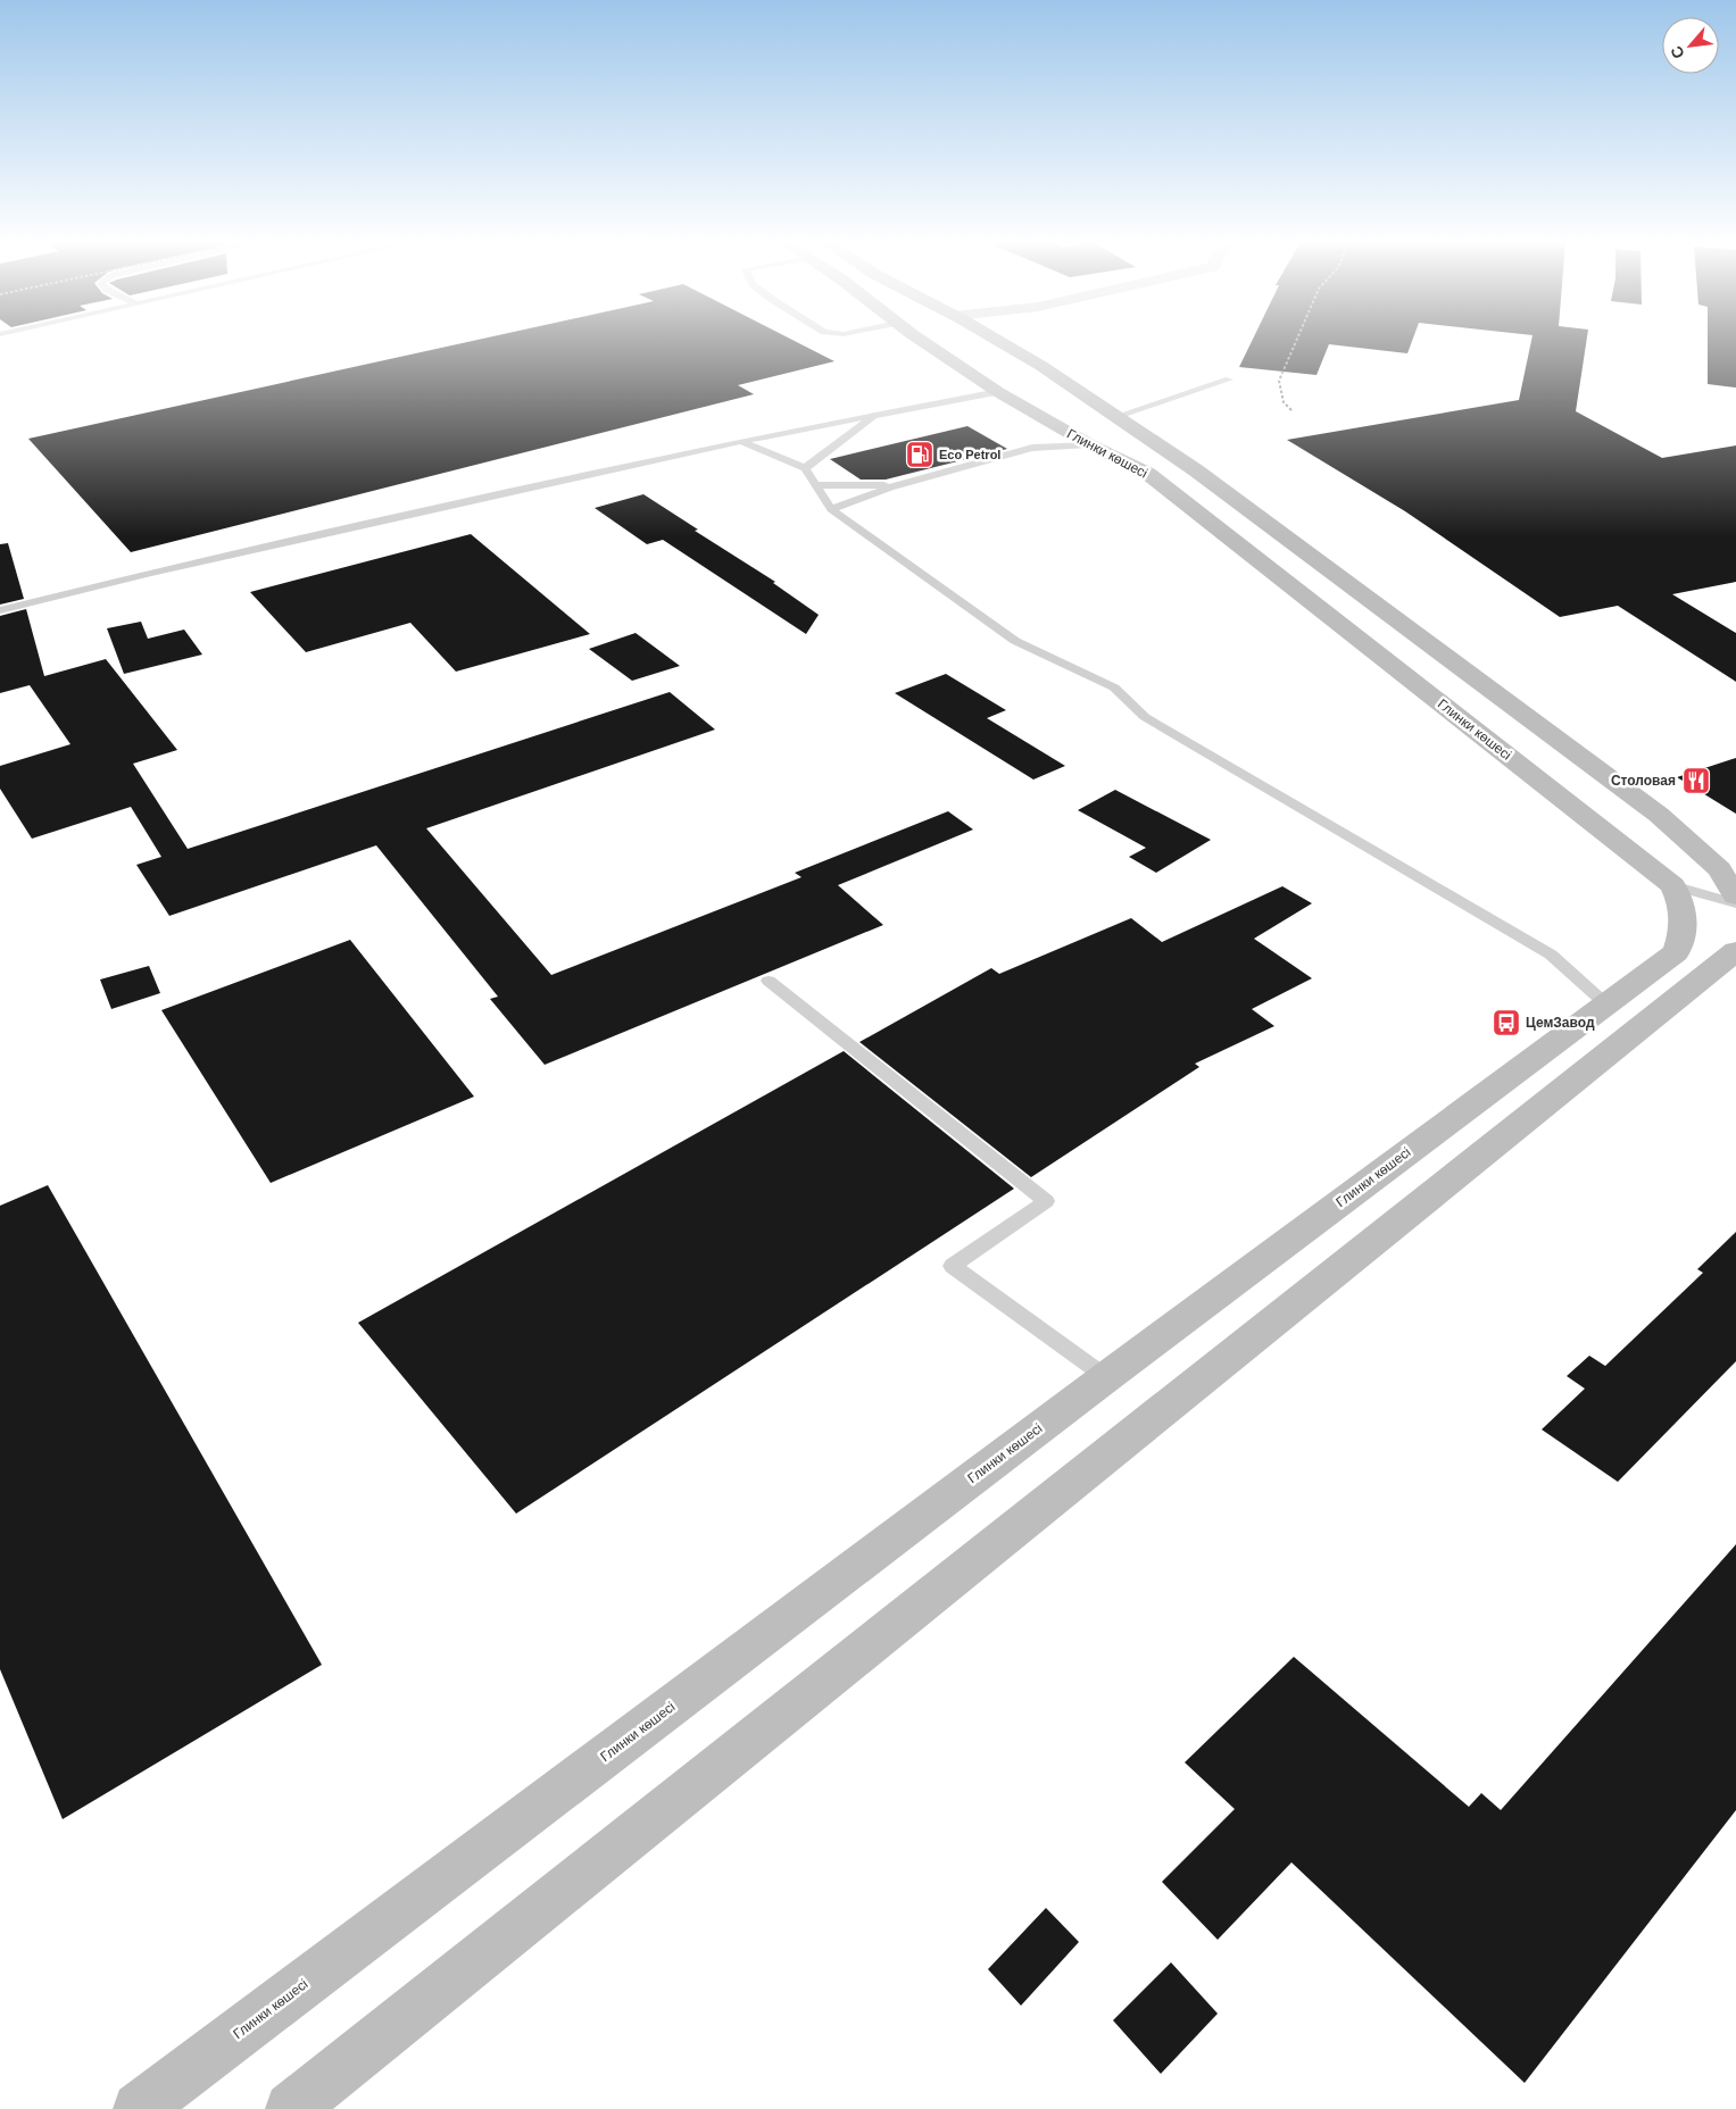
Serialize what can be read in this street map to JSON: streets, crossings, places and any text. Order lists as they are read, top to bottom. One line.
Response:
{"streets":{"main road":["Глинки көшесі"]},"places":{"fuel station":["Eco Petrol"],"restaurant":["Столовая"],"bus stop":["ЦемЗавод"]},"north":"bottom left"}
